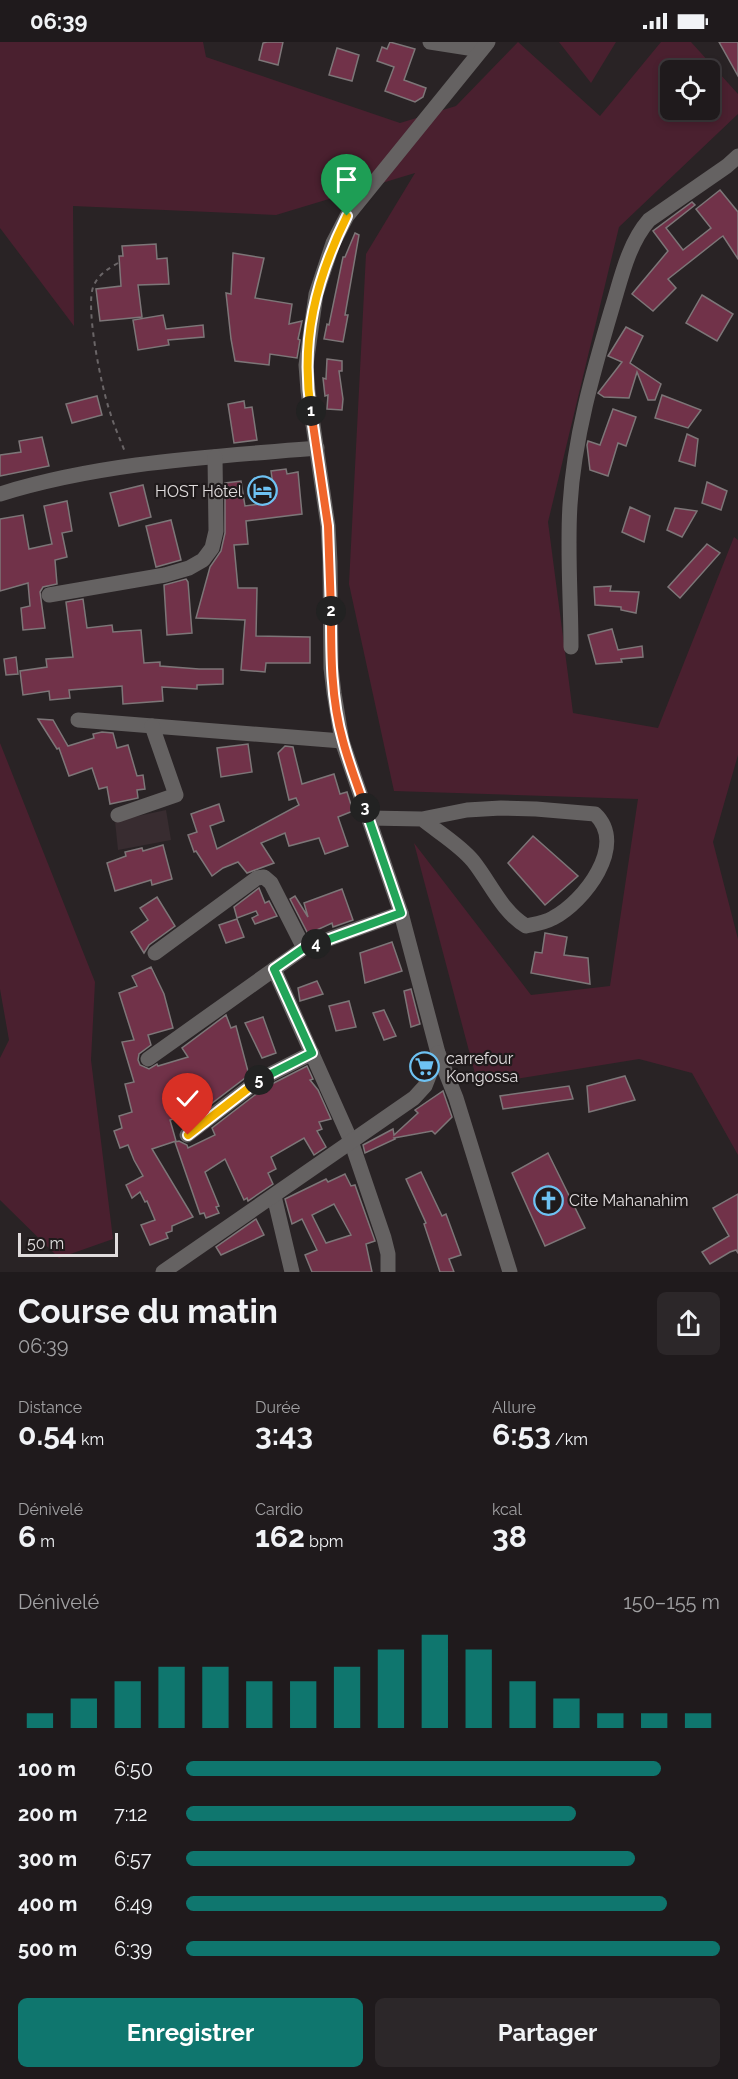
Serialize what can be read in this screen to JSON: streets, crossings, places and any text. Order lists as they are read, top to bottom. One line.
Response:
{"places":{"hotel":["HOST Hôtel"],"supermarket":["carrefour Kongossa"],"church":["Cite Mahanahim"]},"scale_bar":"50 m","page":{"status":"06:39","pins":["1","2","3","4","5"],"scale":"50 m","heading":["Course du matin","06:39"],"stats":[["Distance","0.54 km"],["Durée","3:43"],["Allure","6:53 /km"],["Dénivelé","6 m"],["Cardio","162 bpm"],["kcal","38"]],"chart":["Dénivelé","150–155 m"],"list":[{"name":"100 m","note":"6:50"},{"name":"200 m","note":"7:12"},{"name":"300 m","note":"6:57"},{"name":"400 m","note":"6:49"},{"name":"500 m","note":"6:39"}],"buttons":["Enregistrer","Partager"]}}
